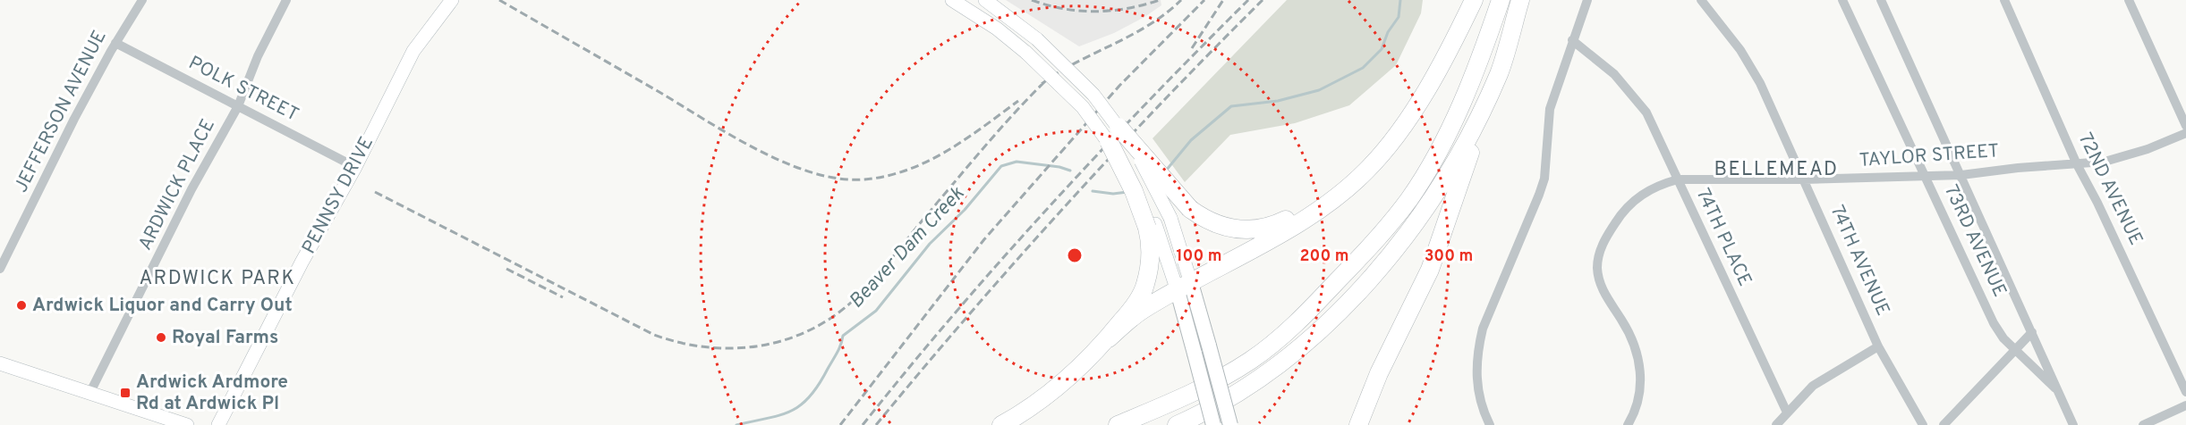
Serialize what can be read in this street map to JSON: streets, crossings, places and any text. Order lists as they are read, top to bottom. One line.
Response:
{"streets":{"main road":["PENNSY DRIVE"],"street":["POLK STREET","JEFFERSON AVENUE","TAYLOR STREET","ARDWICK PLACE","72ND AVENUE","74TH PLACE","73RD AVENUE","74TH AVENUE"]},"crossings":[["POLK STREET","JEFFERSON AVENUE"],["POLK STREET","ARDWICK PLACE"],["POLK STREET","PENNSY DRIVE"],["TAYLOR STREET","72ND AVENUE"],["TAYLOR STREET","74TH PLACE"],["TAYLOR STREET","73RD AVENUE"],["TAYLOR STREET","74TH AVENUE"]],"districts":["BELLEMEAD","ARDWICK PARK"],"water":["Beaver Dam Creek"],"places":{"other":["Ardwick Liquor and Carry Out","Royal Farms"],"transit":["Ardwick Ardmore Rd at Ardwick Pl"]},"rings":["100 m","200 m","300 m"]}
